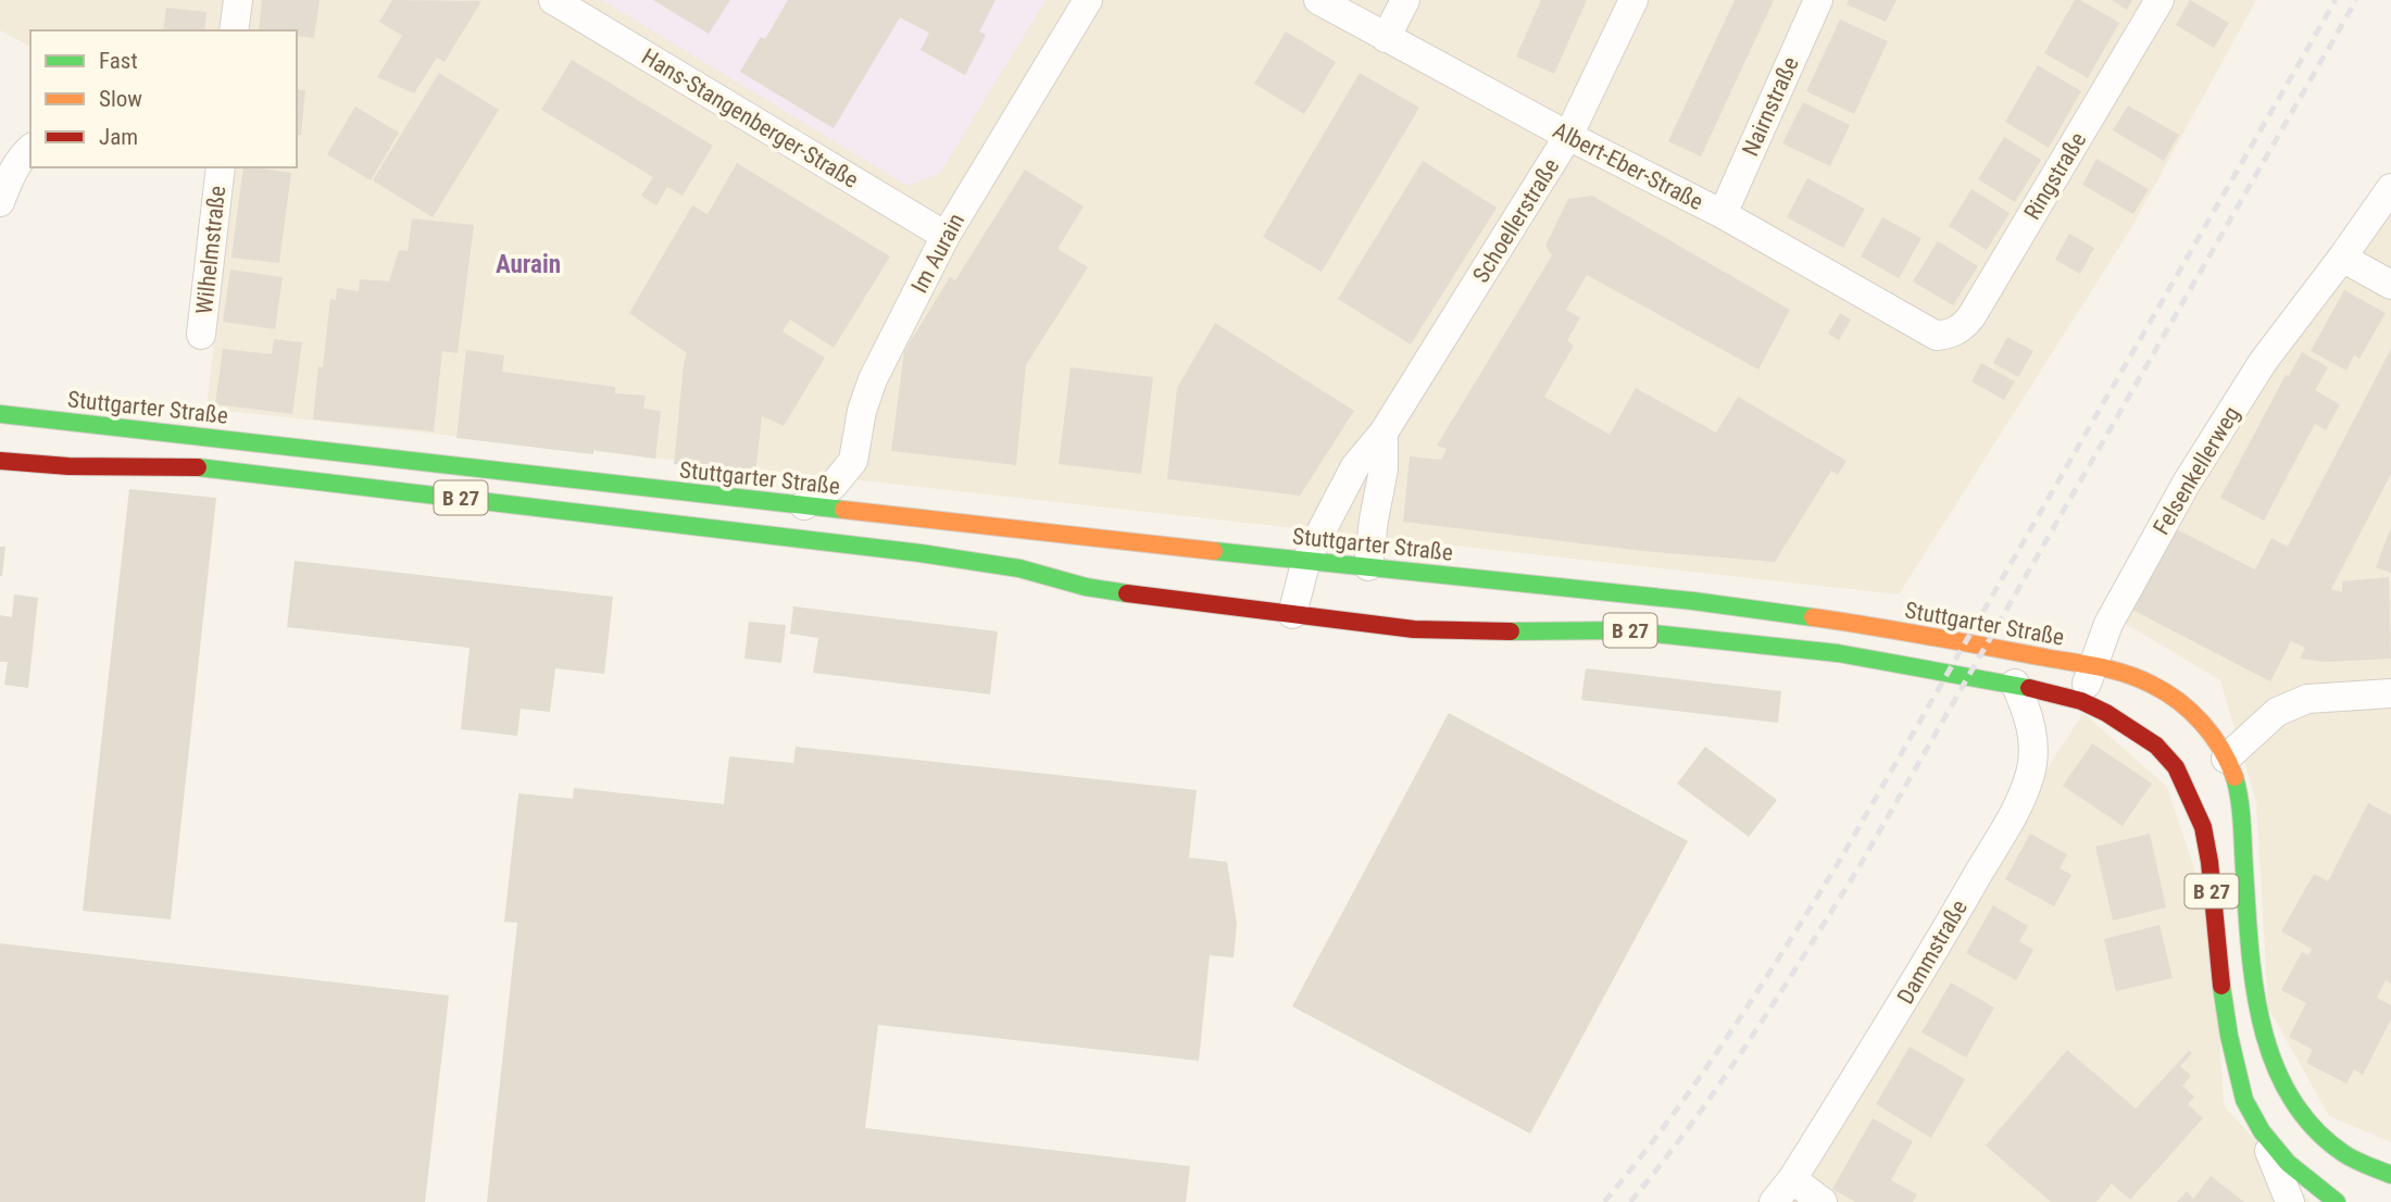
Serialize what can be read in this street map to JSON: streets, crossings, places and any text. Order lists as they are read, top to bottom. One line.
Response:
{"streets":{"main road":["Stuttgarter Straße","B 27"],"street":["Nairnstraße","Hans-Stangenberger-Straße","Albert-Eber-Straße","Ringstraße","Schoellerstraße","Wilhelmstraße","Im Aurain","Felsenkellerweg","Dammstraße"]},"crossings":[["Nairnstraße","Albert-Eber-Straße"],["Hans-Stangenberger-Straße","Im Aurain"],["Albert-Eber-Straße","Ringstraße"],["Albert-Eber-Straße","Schoellerstraße"],["Schoellerstraße","Stuttgarter Straße"],["Schoellerstraße","B 27"],["Im Aurain","Stuttgarter Straße"],["Stuttgarter Straße","Felsenkellerweg"],["Felsenkellerweg","B 27"],["B 27","Dammstraße"]],"districts":["Aurain"],"legend":["Fast","Slow","Jam"]}
